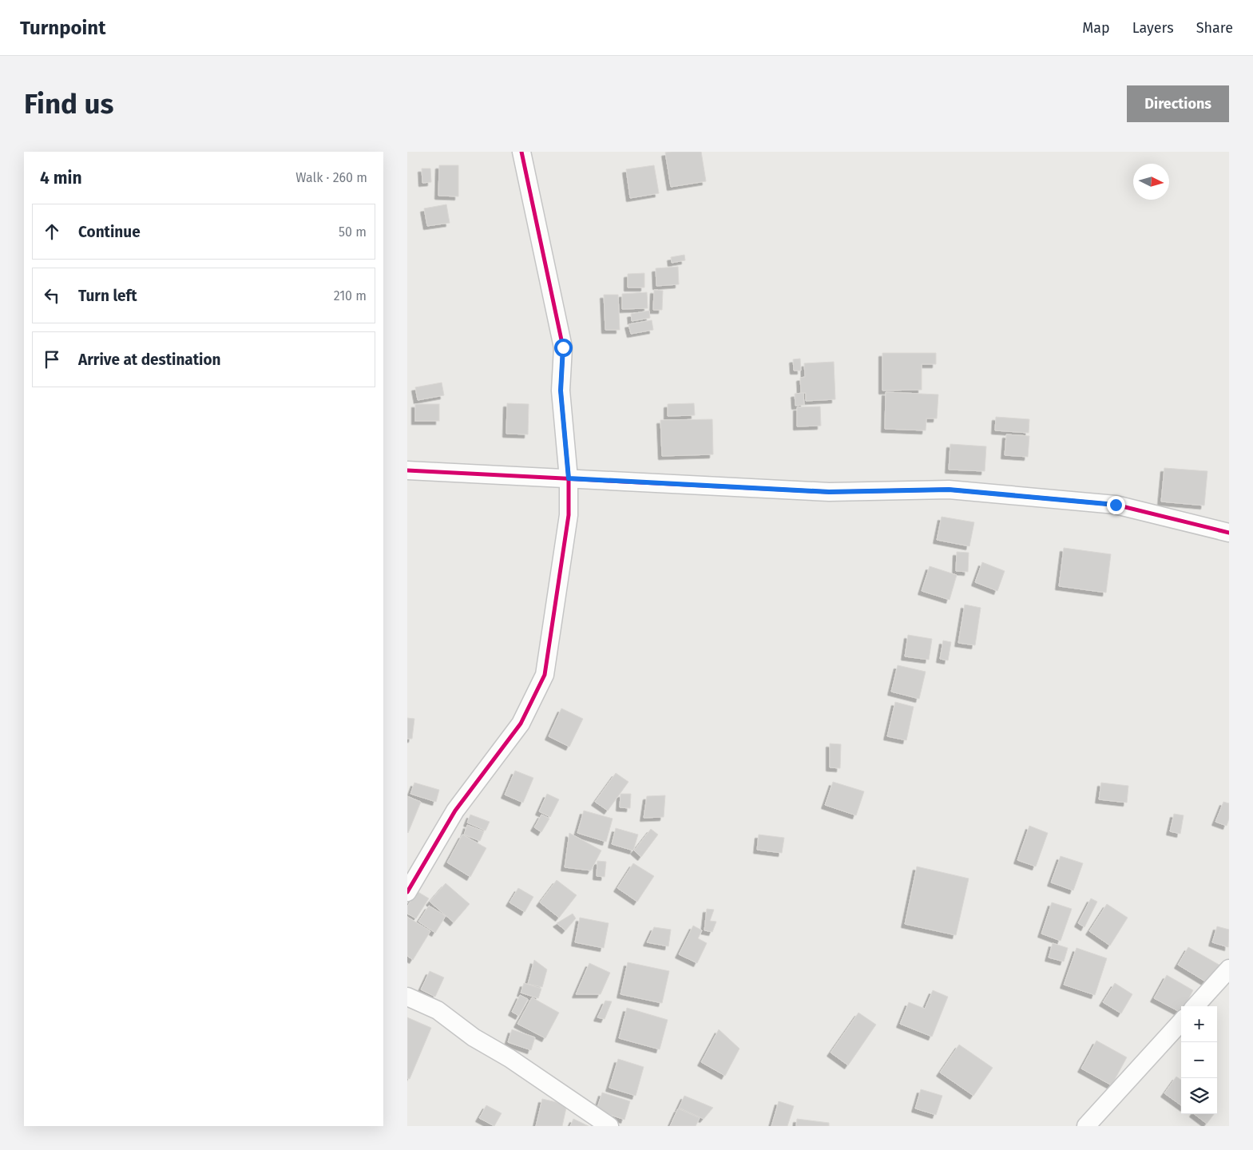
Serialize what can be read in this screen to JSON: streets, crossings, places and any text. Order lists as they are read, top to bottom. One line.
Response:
{"north":"right","page":{"header":"Turnpoint","nav":["Map","Layers","Share"],"buttons":"Directions","title":"Find us","heading":["4 min","Walk · 260 m"],"list":[["Continue","50 m"],["Turn left","210 m"],"Arrive at destination"],"map_buttons":["+","−"]}}
